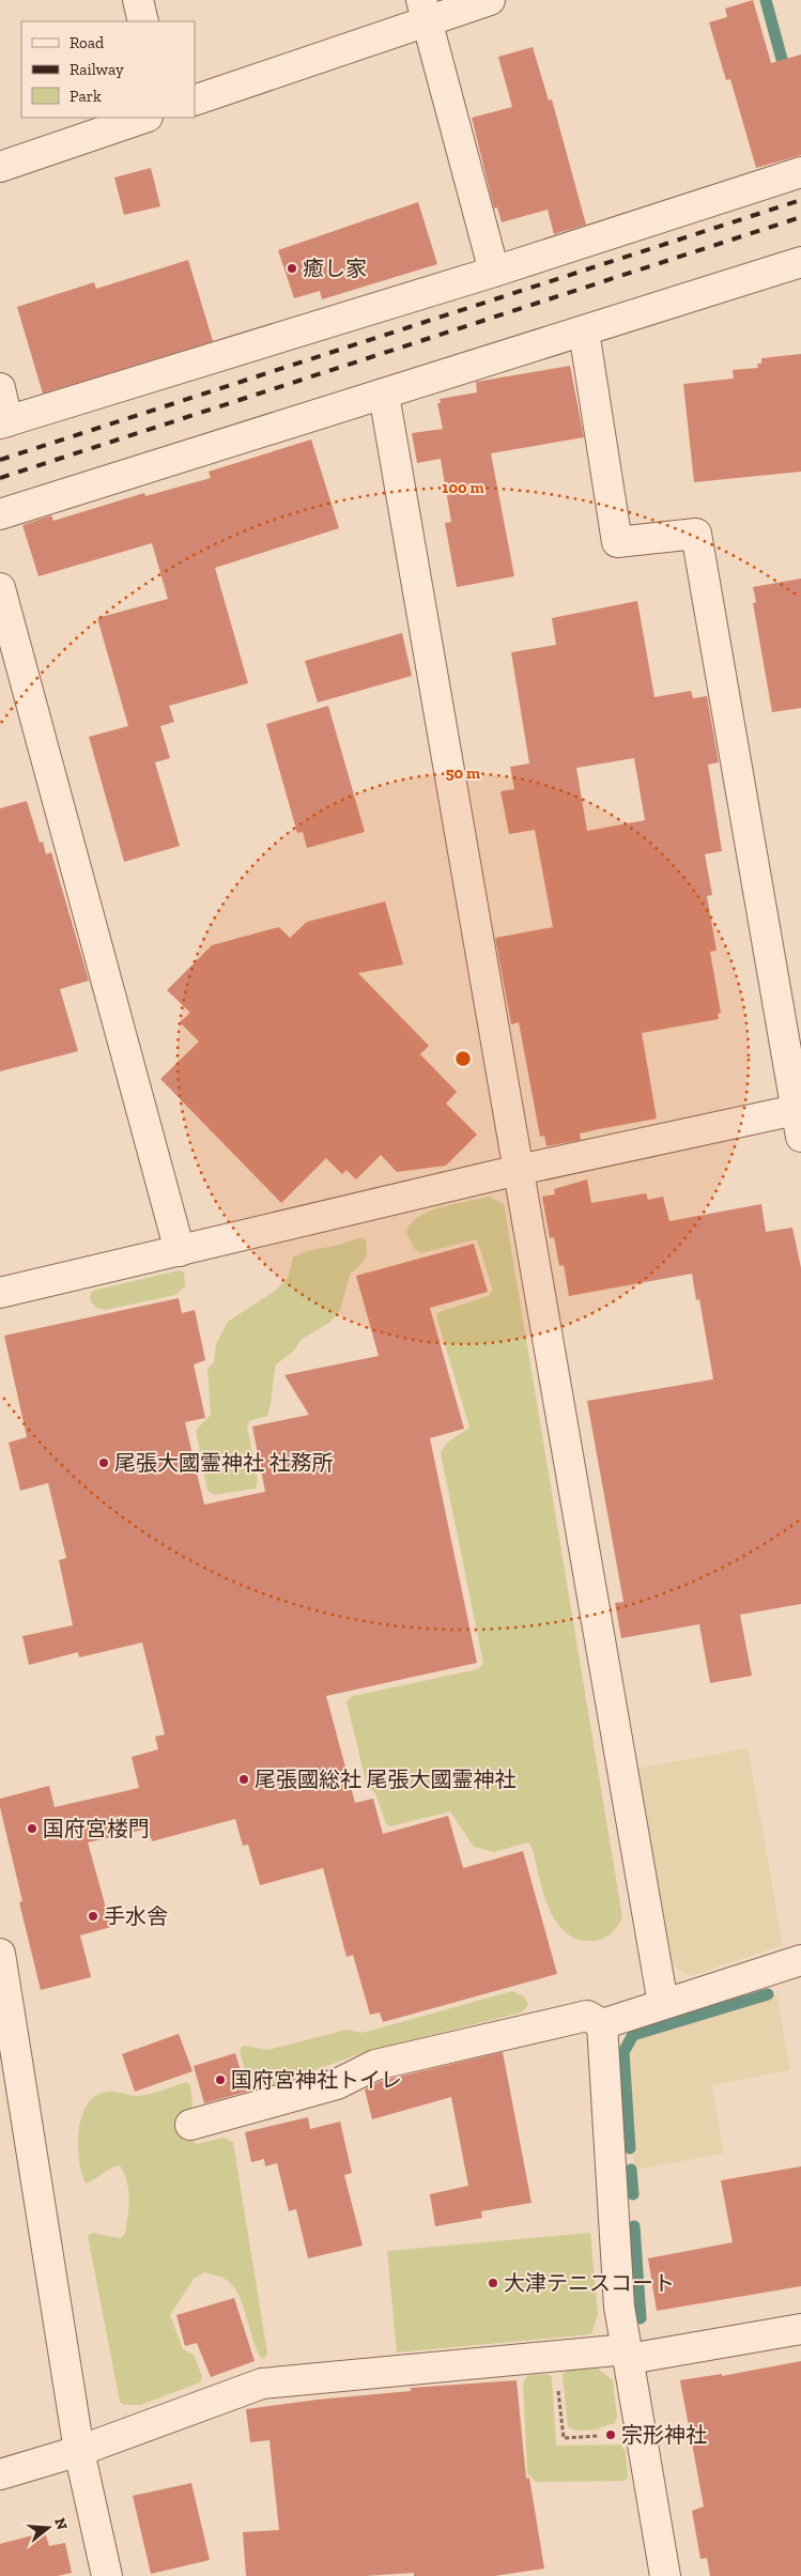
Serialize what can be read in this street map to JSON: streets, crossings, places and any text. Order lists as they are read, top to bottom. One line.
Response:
{"places":["癒し家","尾張大國霊神社 社務所","尾張國総社 尾張大國霊神社","国府宮楼門","手水舎","国府宮神社トイレ","大津テニスコート","宗形神社"],"legend":["Road","Railway","Park"],"north":"right","rings":["100 m","50 m"]}
